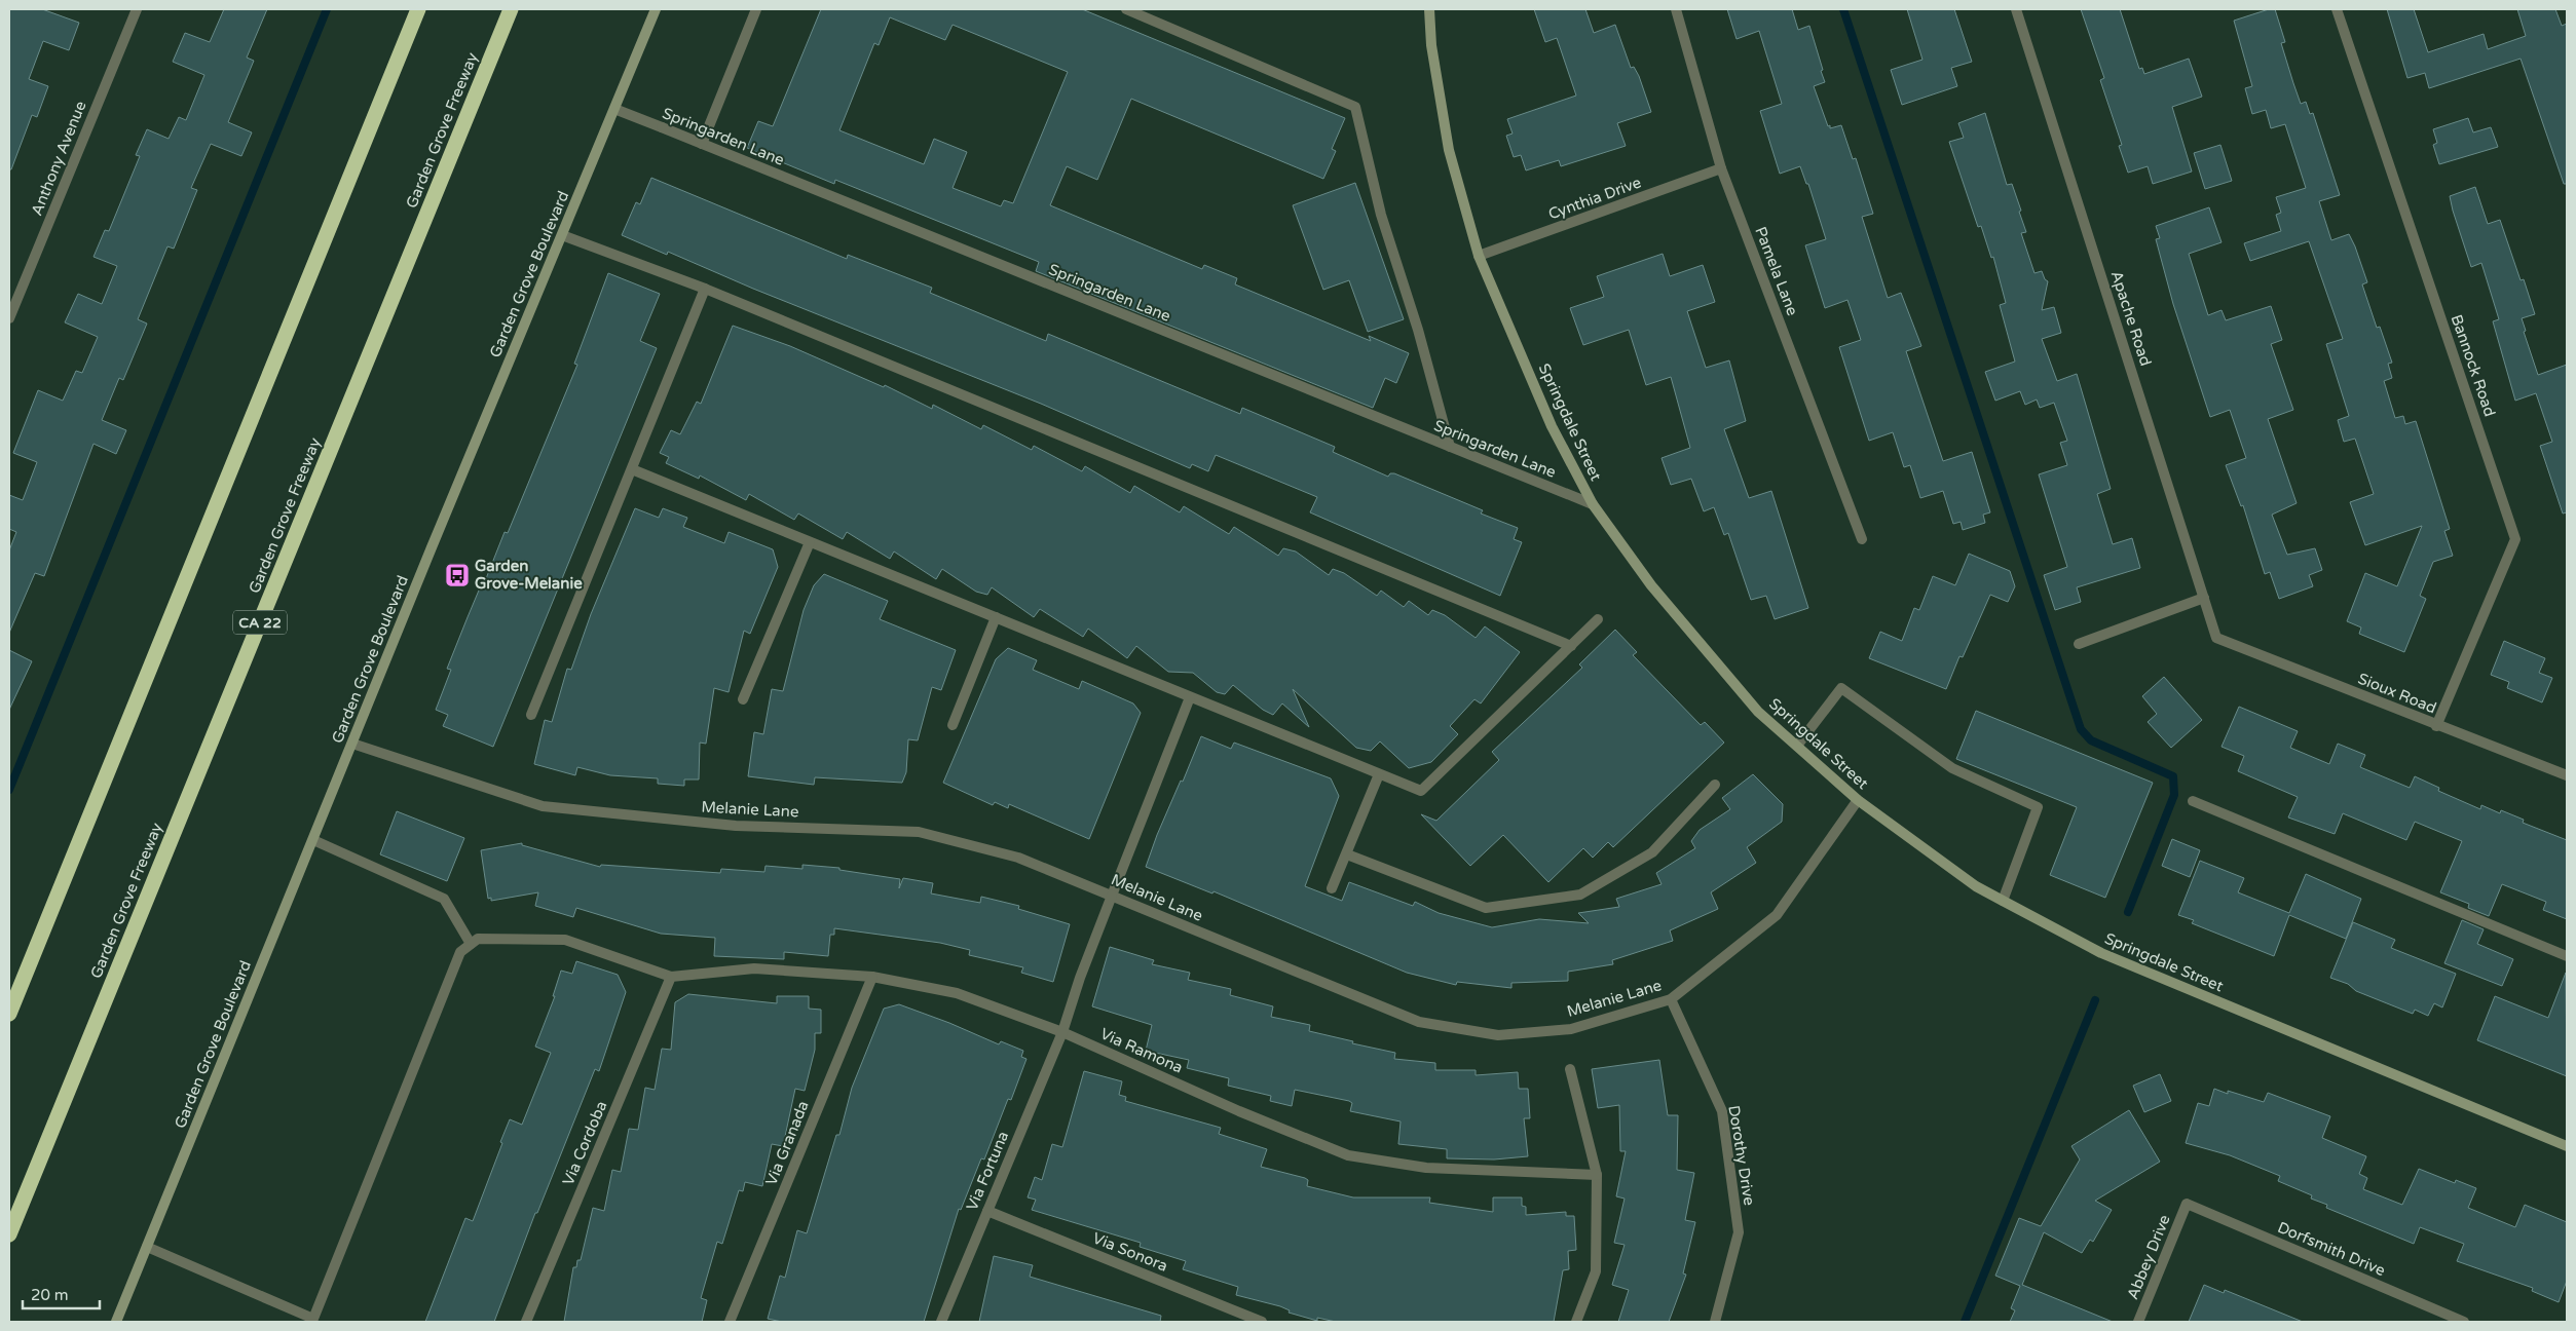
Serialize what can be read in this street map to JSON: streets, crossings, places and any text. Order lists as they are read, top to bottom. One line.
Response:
{"streets":{"highway":["Garden Grove Freeway","CA 22"],"main road":["Garden Grove Boulevard","Springdale Street"],"street":["Springarden Lane","Anthony Avenue","Cynthia Drive","Pamela Lane","Apache Road","Bannock Road","Sioux Road","Melanie Lane","Via Ramona","Via Cordoba","Via Granada","Dorothy Drive","Via Fortuna","Dorfsmith Drive","Via Sonora","Abbey Drive"]},"crossings":[["Springarden Lane","Garden Grove Boulevard"],["Springarden Lane","Springdale Street"],["Cynthia Drive","Pamela Lane"],["Cynthia Drive","Springdale Street"],["Garden Grove Boulevard","Melanie Lane"],["Apache Road","Sioux Road"],["Bannock Road","Sioux Road"],["Springdale Street","Melanie Lane"],["Melanie Lane","Dorothy Drive"],["Melanie Lane","Via Fortuna"],["Via Ramona","Via Cordoba"],["Via Ramona","Via Granada"],["Via Ramona","Via Fortuna"],["Via Fortuna","Via Sonora"],["Dorfsmith Drive","Abbey Drive"]],"places":{"bus stop":["Garden Grove-Melanie"]},"scale_bar":"20 m"}
